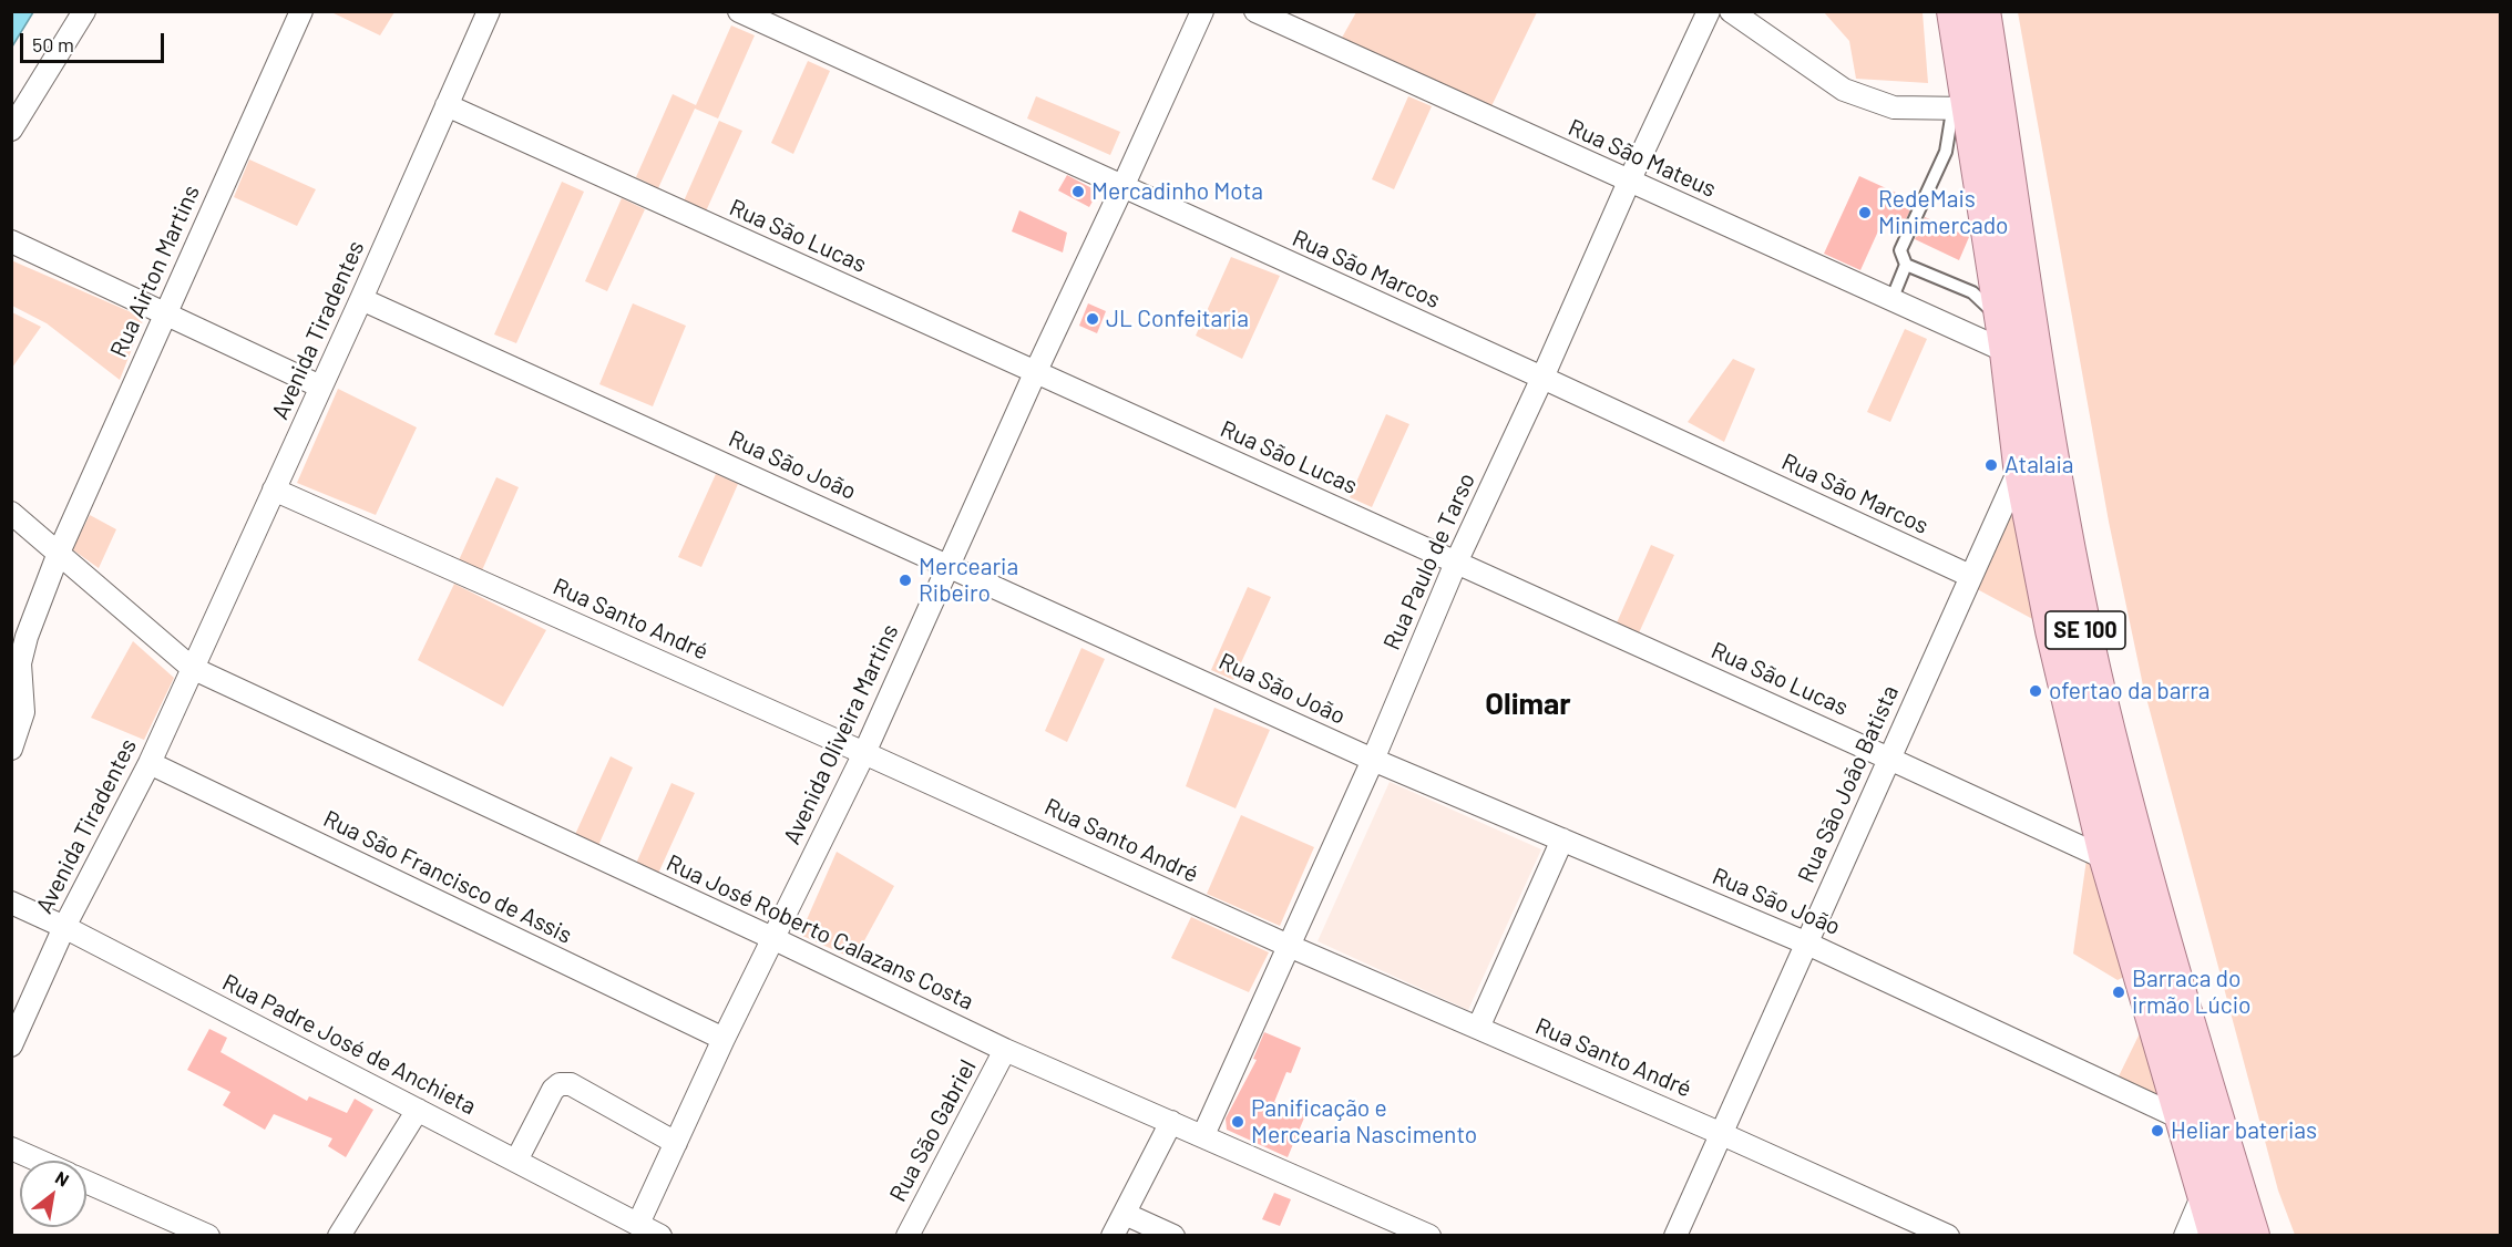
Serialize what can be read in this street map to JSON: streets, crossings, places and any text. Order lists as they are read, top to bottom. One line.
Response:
{"streets":{"main road":["SE 100"],"street":["Rua São Mateus","Rua São Lucas","Rua São Marcos","Rua Airton Martins","Avenida Tiradentes","Rua São João","Rua Paulo de Tarso","Rua Santo André","Avenida Oliveira Martins","Rua São João Batista","Rua São Francisco de Assis","Rua José Roberto Calazans Costa","Rua Padre José de Anchieta","Rua São Gabriel"]},"crossings":[["Rua São Mateus","Rua Paulo de Tarso"],["Rua São Mateus","SE 100"],["Rua São Lucas","Avenida Tiradentes"],["Rua São Lucas","Rua Paulo de Tarso"],["Rua São Lucas","SE 100"],["Rua São Lucas","Avenida Oliveira Martins"],["Rua São Lucas","Rua São João Batista"],["Rua São Marcos","Rua Paulo de Tarso"],["Rua São Marcos","Avenida Oliveira Martins"],["Rua São Marcos","Rua São João Batista"],["Avenida Tiradentes","Rua São João"],["Avenida Tiradentes","Rua Santo André"],["Avenida Tiradentes","Rua São Francisco de Assis"],["Avenida Tiradentes","Rua José Roberto Calazans Costa"],["Avenida Tiradentes","Rua Padre José de Anchieta"],["Rua São João","Rua Paulo de Tarso"],["Rua São João","SE 100"],["Rua São João","Avenida Oliveira Martins"],["Rua São João","Rua São João Batista"],["Rua Paulo de Tarso","Rua Santo André"],["Rua Paulo de Tarso","Rua José Roberto Calazans Costa"],["Rua Santo André","Avenida Oliveira Martins"],["Rua Santo André","Rua São João Batista"],["SE 100","Rua São João Batista"],["Avenida Oliveira Martins","Rua São Francisco de Assis"],["Avenida Oliveira Martins","Rua José Roberto Calazans Costa"],["Avenida Oliveira Martins","Rua Padre José de Anchieta"],["Rua José Roberto Calazans Costa","Rua São Gabriel"]],"districts":["Olimar"],"places":["Mercadinho Mota","RedeMais Minimercado","JL Confeitaria","Atalaia","Mercearia Ribeiro","ofertao da barra","Barraca do irmão Lúcio","Panificação e Mercearia Nascimento","Heliar baterias"],"scale_bar":"50 m","north":"top right"}
